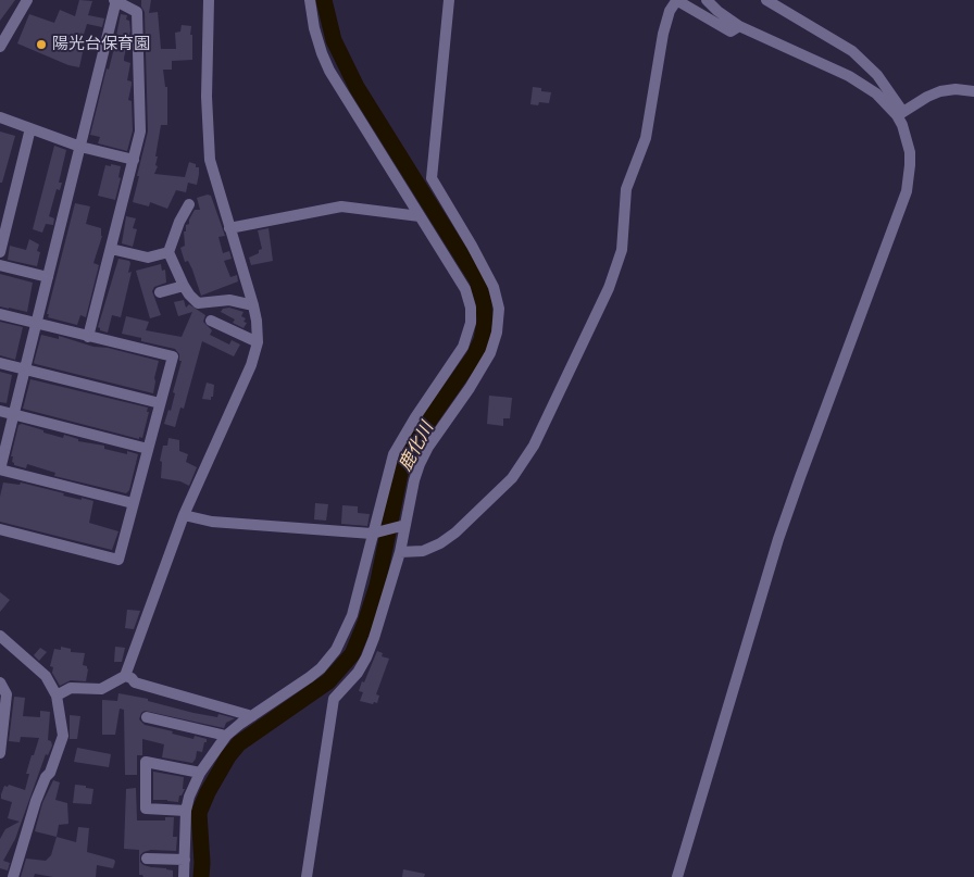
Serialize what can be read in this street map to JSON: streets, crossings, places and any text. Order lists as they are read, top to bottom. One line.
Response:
{"water":["鹿化川"],"places":["陽光台保育園"]}
